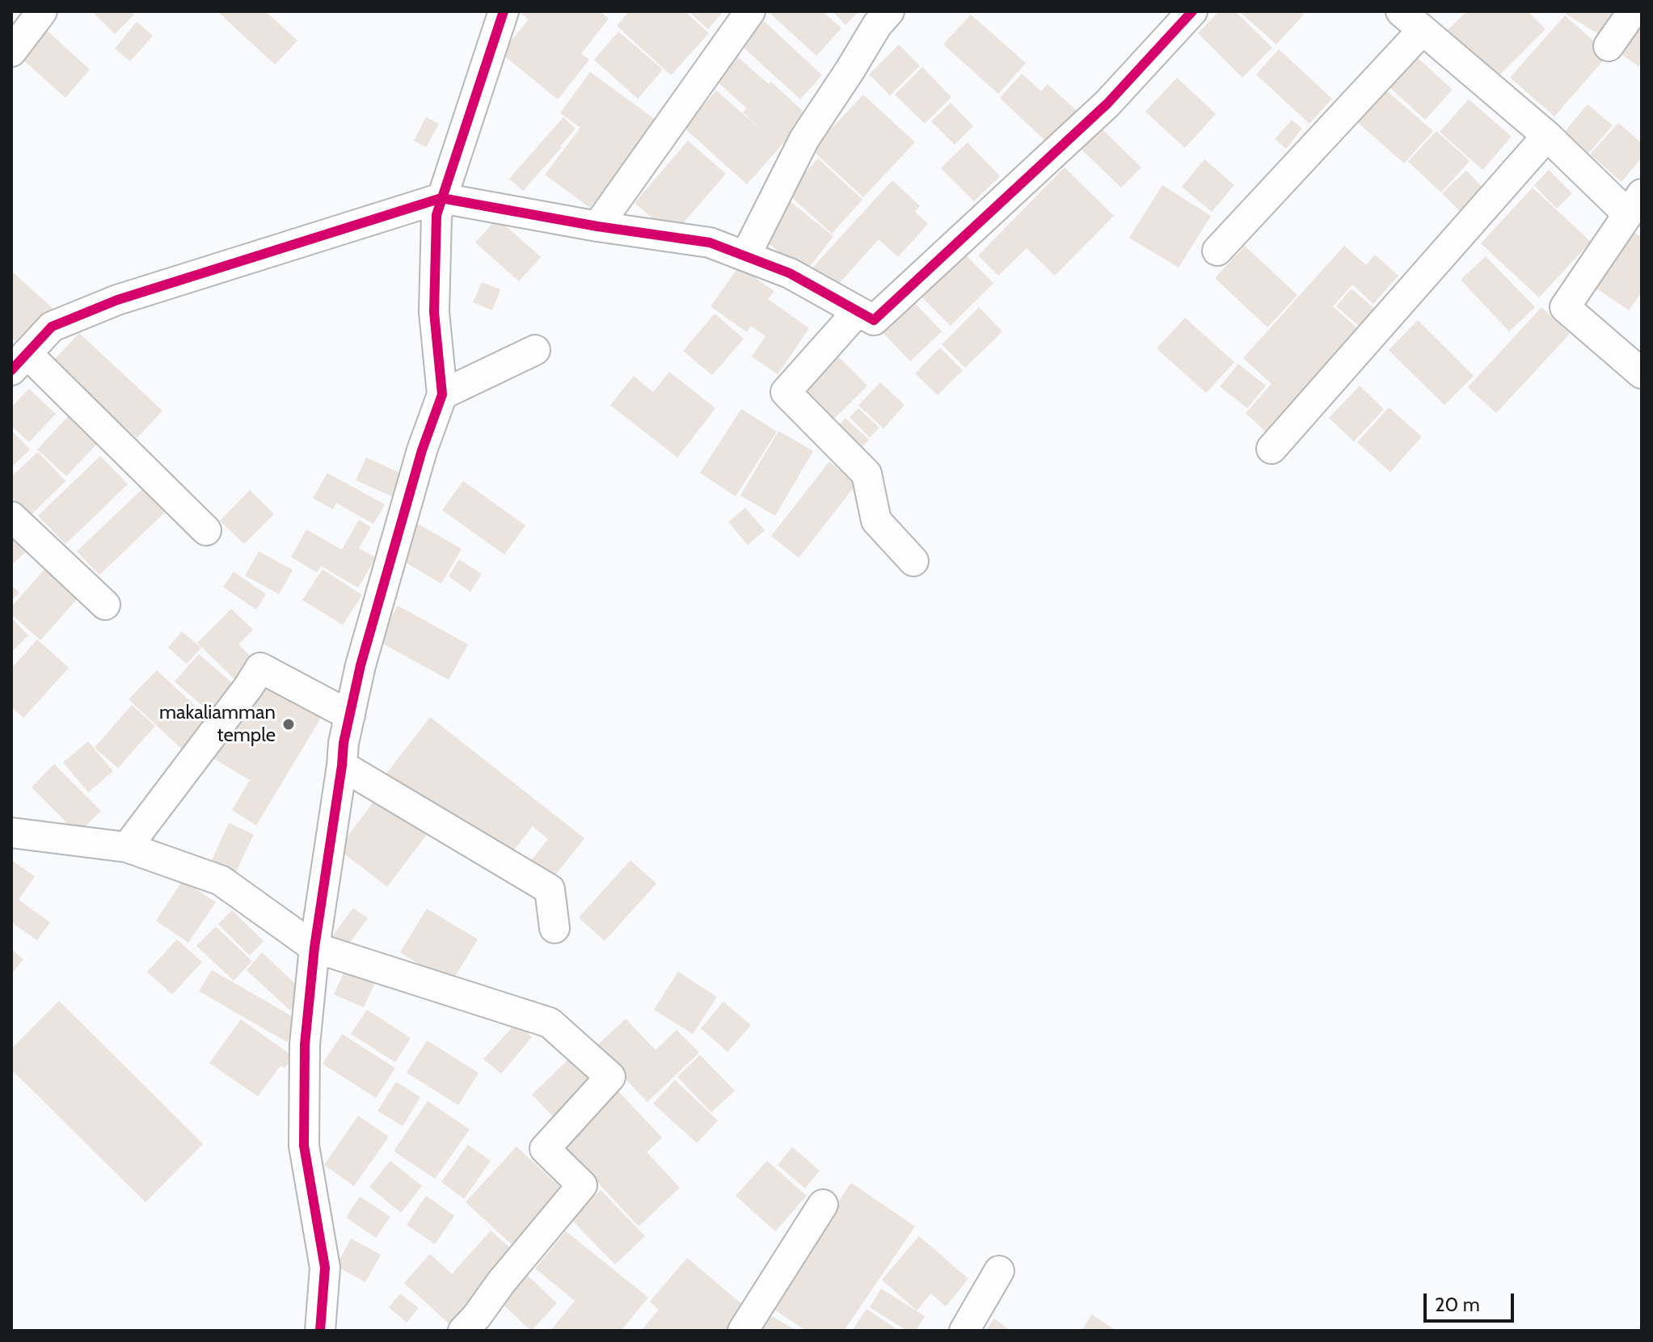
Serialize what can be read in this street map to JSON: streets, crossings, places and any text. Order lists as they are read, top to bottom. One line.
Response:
{"places":["makaliamman temple"],"scale_bar":"20 m"}
